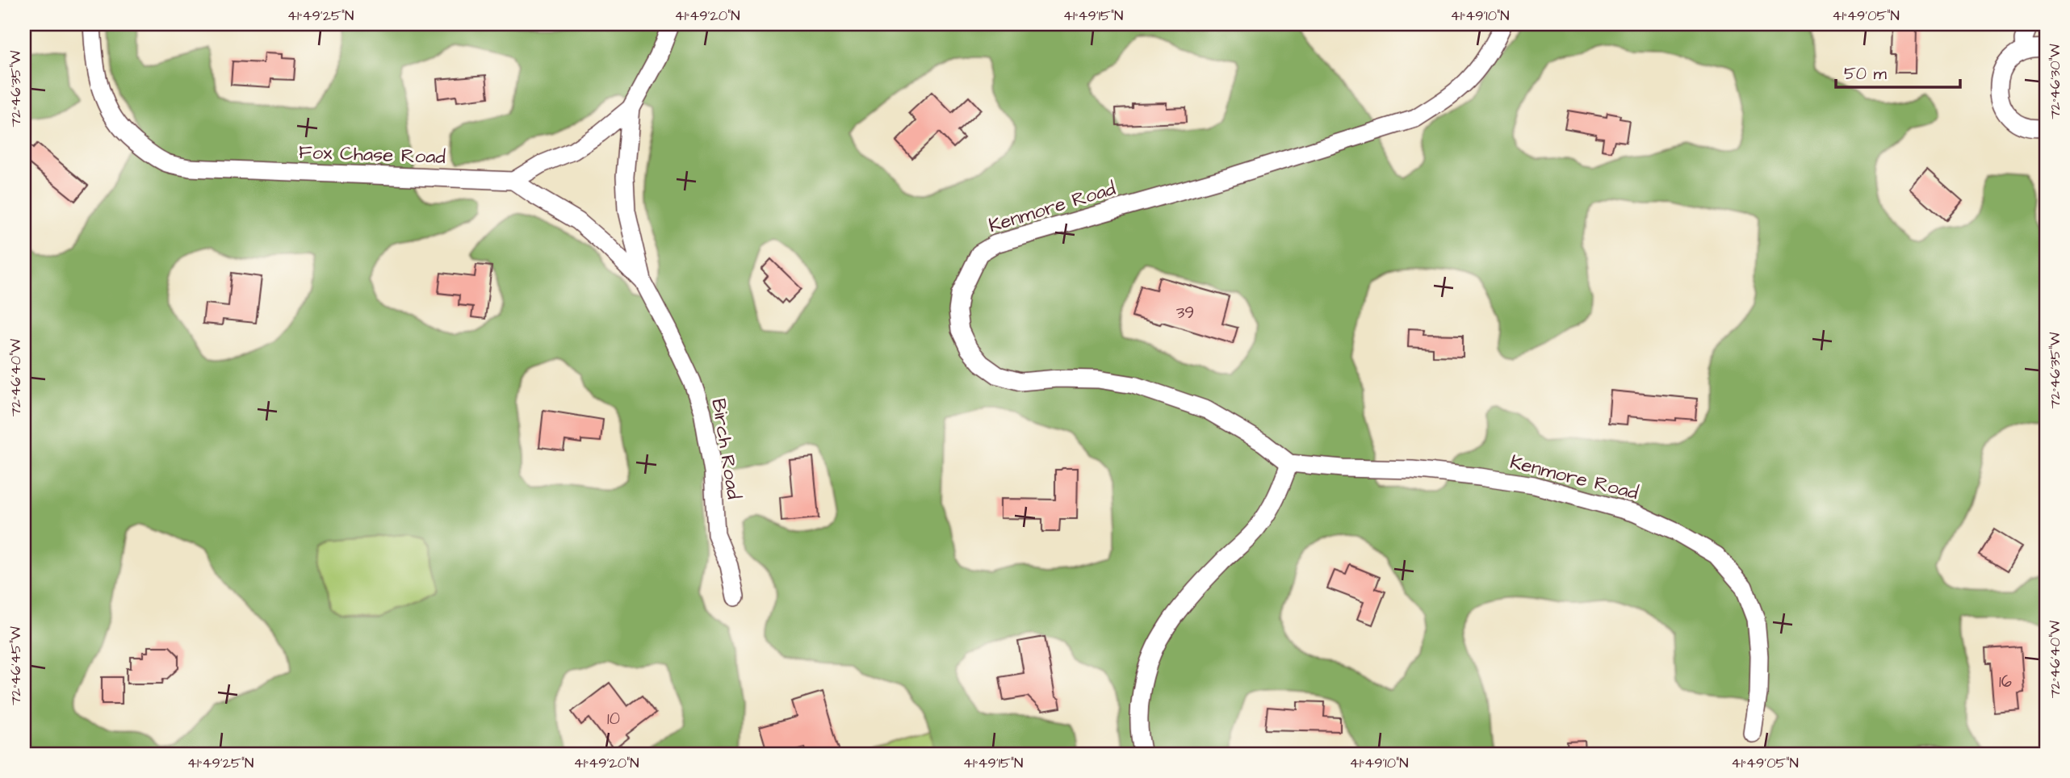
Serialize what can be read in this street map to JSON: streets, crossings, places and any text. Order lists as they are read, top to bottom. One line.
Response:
{"streets":{"street":["Fox Chase Road","Kenmore Road","Birch Road"]},"crossings":[["Fox Chase Road","Birch Road"]],"house_numbers":["39","16","10"],"scale_bar":"50 m","coordinates":["41°49'25\"N","41°49'20\"N","41°49'15\"N","41°49'10\"N","41°49'05\"N","72°46'30\"W","72°46'35\"W","72°46'40\"W","72°46'45\"W"]}
